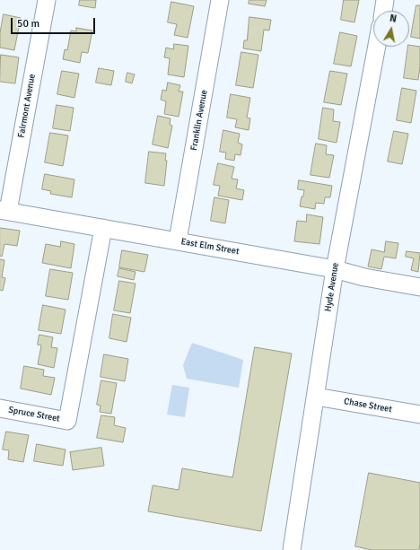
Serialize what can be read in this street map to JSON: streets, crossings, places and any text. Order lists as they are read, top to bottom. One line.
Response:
{"streets":{"street":["Fairmont Avenue","Franklin Avenue","East Elm Street","Hyde Avenue","Chase Street","Spruce Street"]},"crossings":[["Fairmont Avenue","East Elm Street"],["Franklin Avenue","East Elm Street"],["East Elm Street","Hyde Avenue"],["East Elm Street","Spruce Street"],["Hyde Avenue","Chase Street"]],"scale_bar":"50 m","north":"top"}
